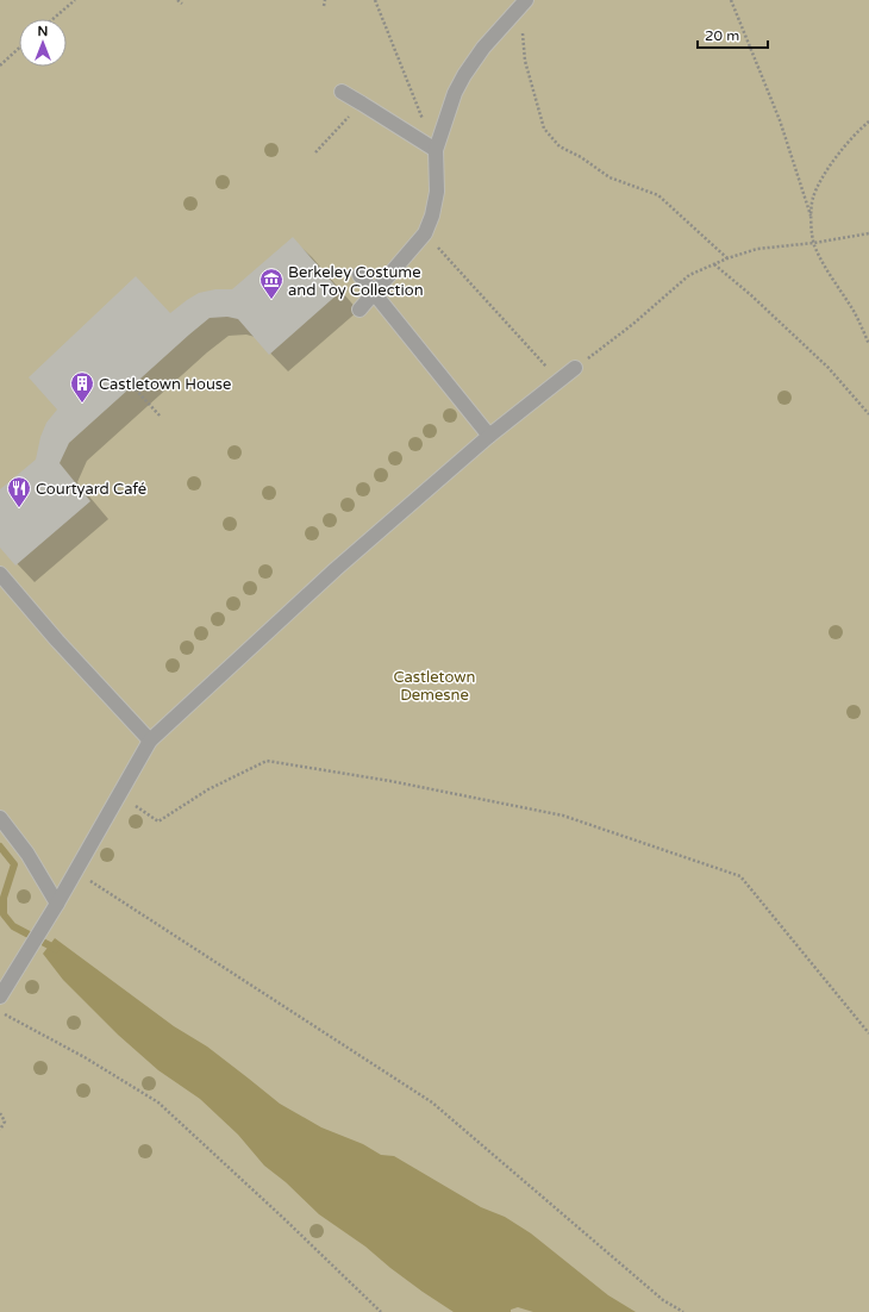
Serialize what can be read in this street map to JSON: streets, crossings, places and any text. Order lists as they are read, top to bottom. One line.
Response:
{"parks":["Castletown Demesne"],"places":{"museum":["Berkeley Costume and Toy Collection"],"building":["Castletown House"],"restaurant":["Courtyard Café"]},"scale_bar":"20 m","north":"top"}
